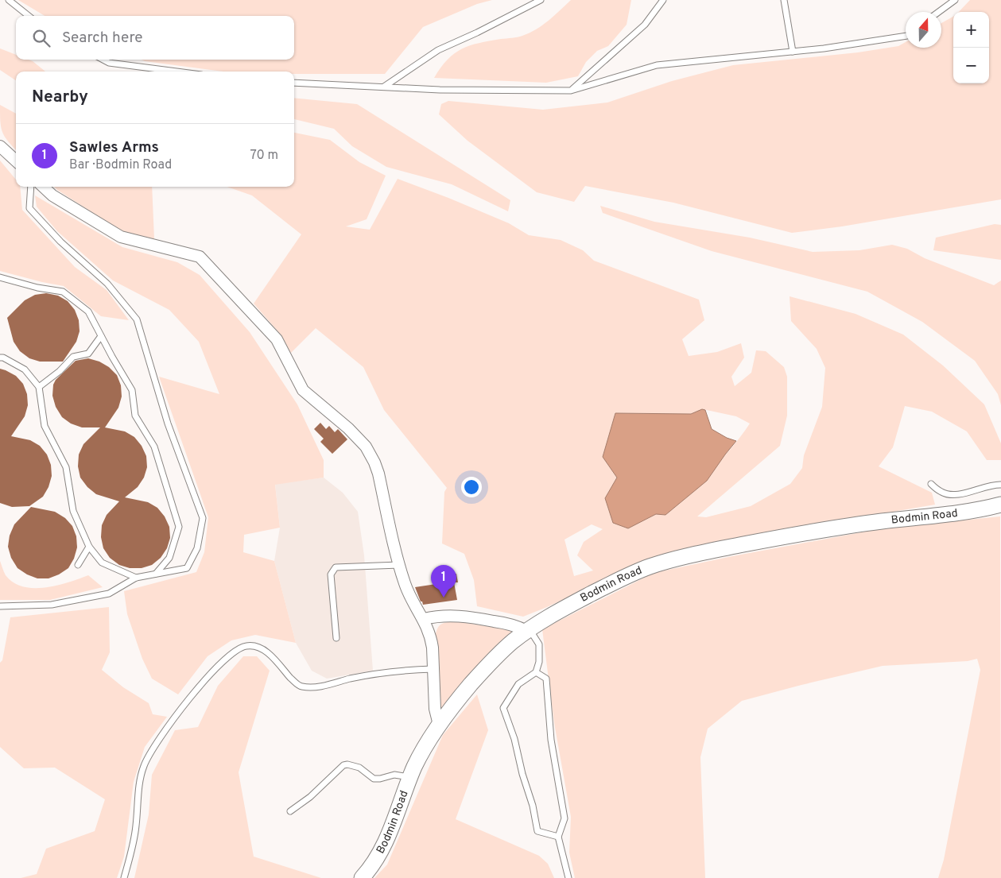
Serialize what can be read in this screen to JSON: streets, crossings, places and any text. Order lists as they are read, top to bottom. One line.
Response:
{"streets":{"main road":["Bodmin Road"]},"north":"top","page":{"map_buttons":["+","−"],"search":"Search here","heading":"Nearby","list":[{"mark":"1","name":"Sawles Arms","note":"Bar · Bodmin Road","value":"70 m"}],"pins":"1"}}
